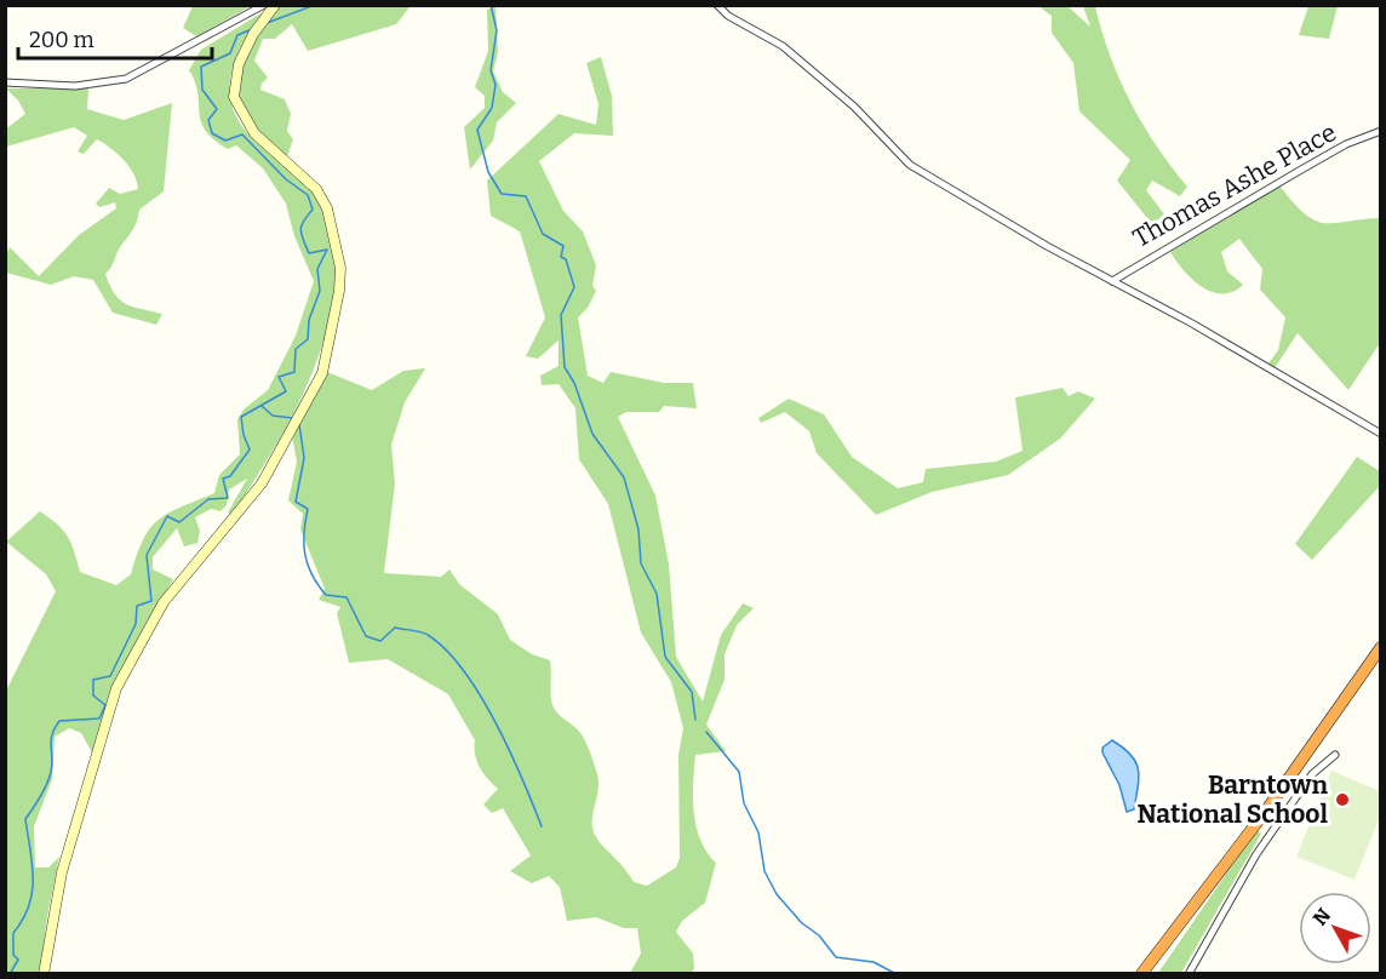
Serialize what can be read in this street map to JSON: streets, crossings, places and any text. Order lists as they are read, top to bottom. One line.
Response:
{"streets":{"street":["Thomas Ashe Place"]},"places":["Barntown National School"],"scale_bar":"200 m","north":"top left"}
